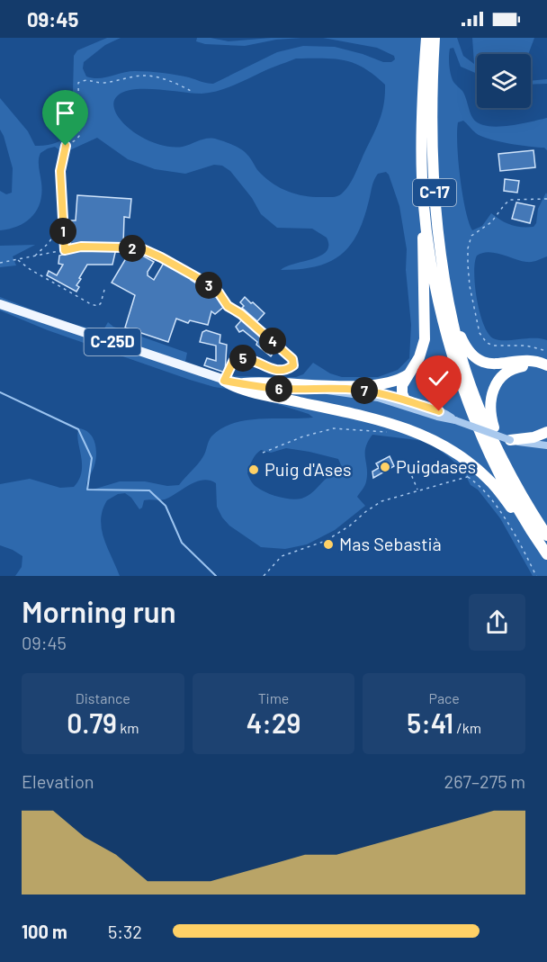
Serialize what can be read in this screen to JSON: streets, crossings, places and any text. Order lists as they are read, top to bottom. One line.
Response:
{"streets":{"highway":["C-17","C-25D"]},"crossings":[["C-17","C-25D"]],"places":["Puigdases","Puig d'Ases","Mas Sebastià"],"page":{"status":"09:45","pins":["1","2","3","4","5","6","7"],"heading":["Morning run","09:45"],"stats":[["Distance","0.79 km"],["Time","4:29"],["Pace","5:41 /km"]],"chart":["Elevation","267–275 m"],"list":[{"name":"100 m","note":"5:32"}]}}
